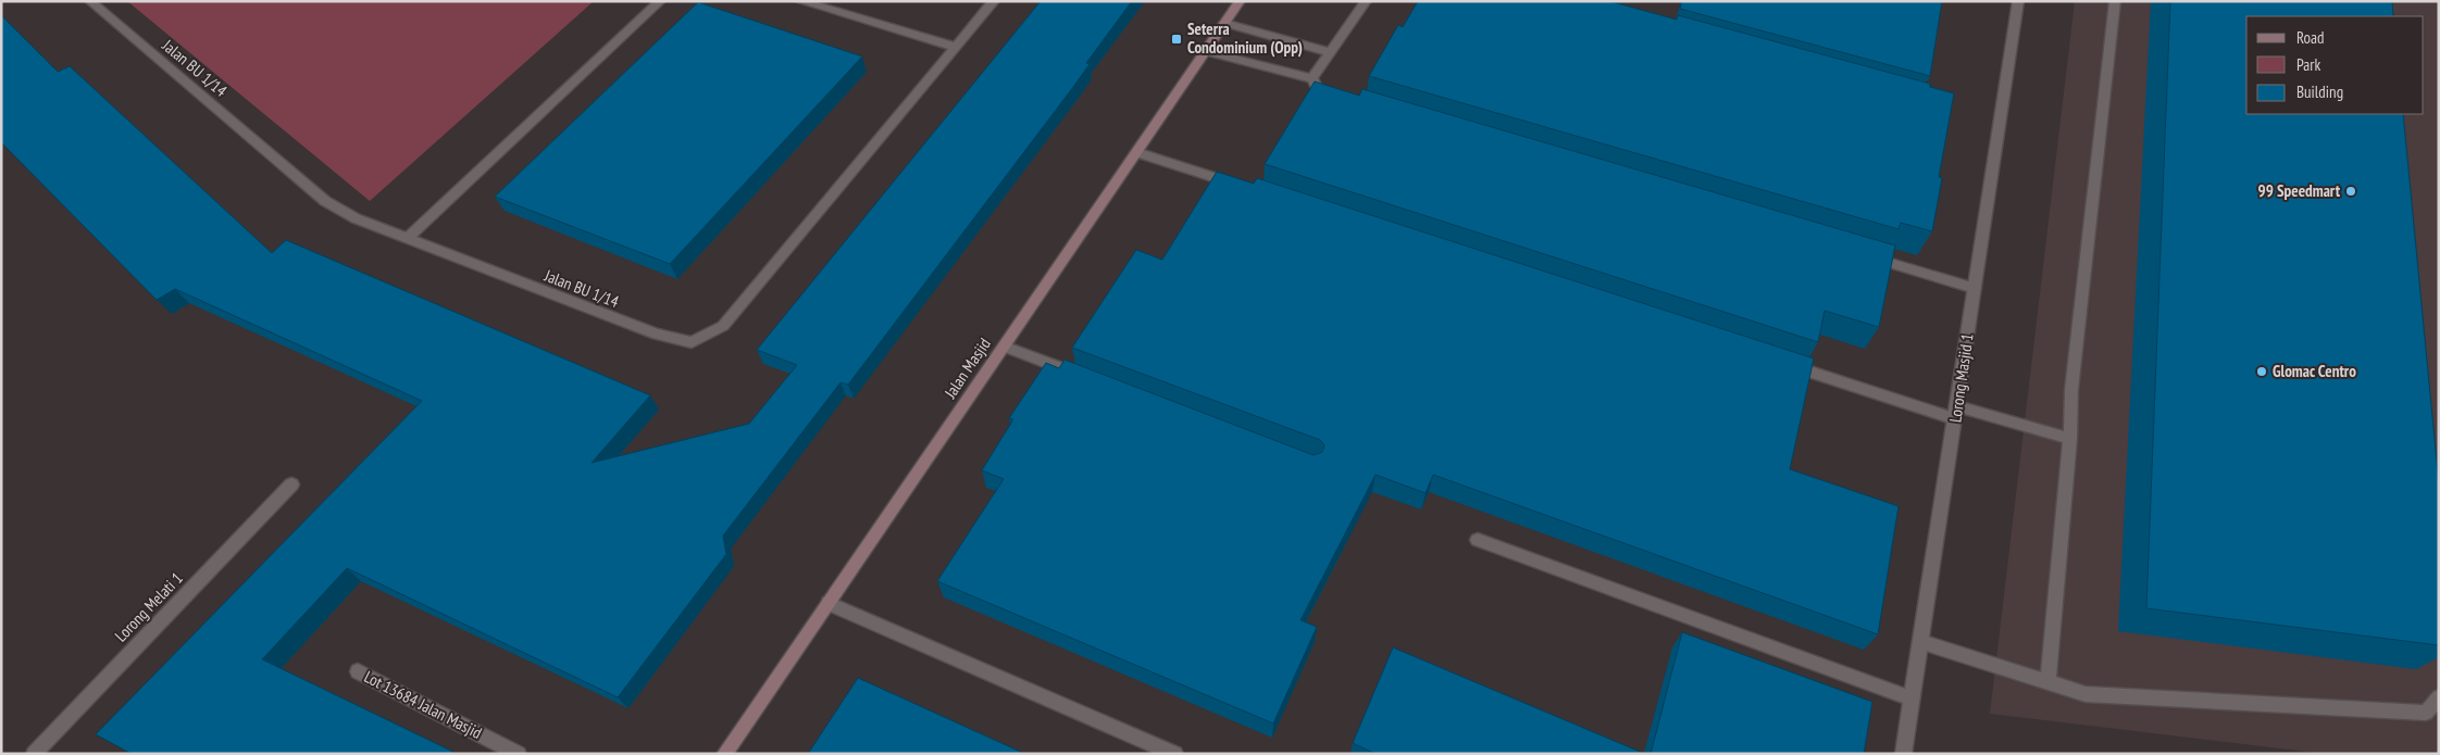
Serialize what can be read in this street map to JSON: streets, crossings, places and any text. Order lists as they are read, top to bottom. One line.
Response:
{"streets":{"street":["Jalan BU 1/14","Jalan Masjid","Lorong Masjid 1","Lorong Melati 1","Lot 13684 Jalan Masjid"]},"places":{"transit":["Seterra Condominium (Opp)"],"other":["99 Speedmart","Glomac Centro"]},"legend":["Road","Park","Building"]}
